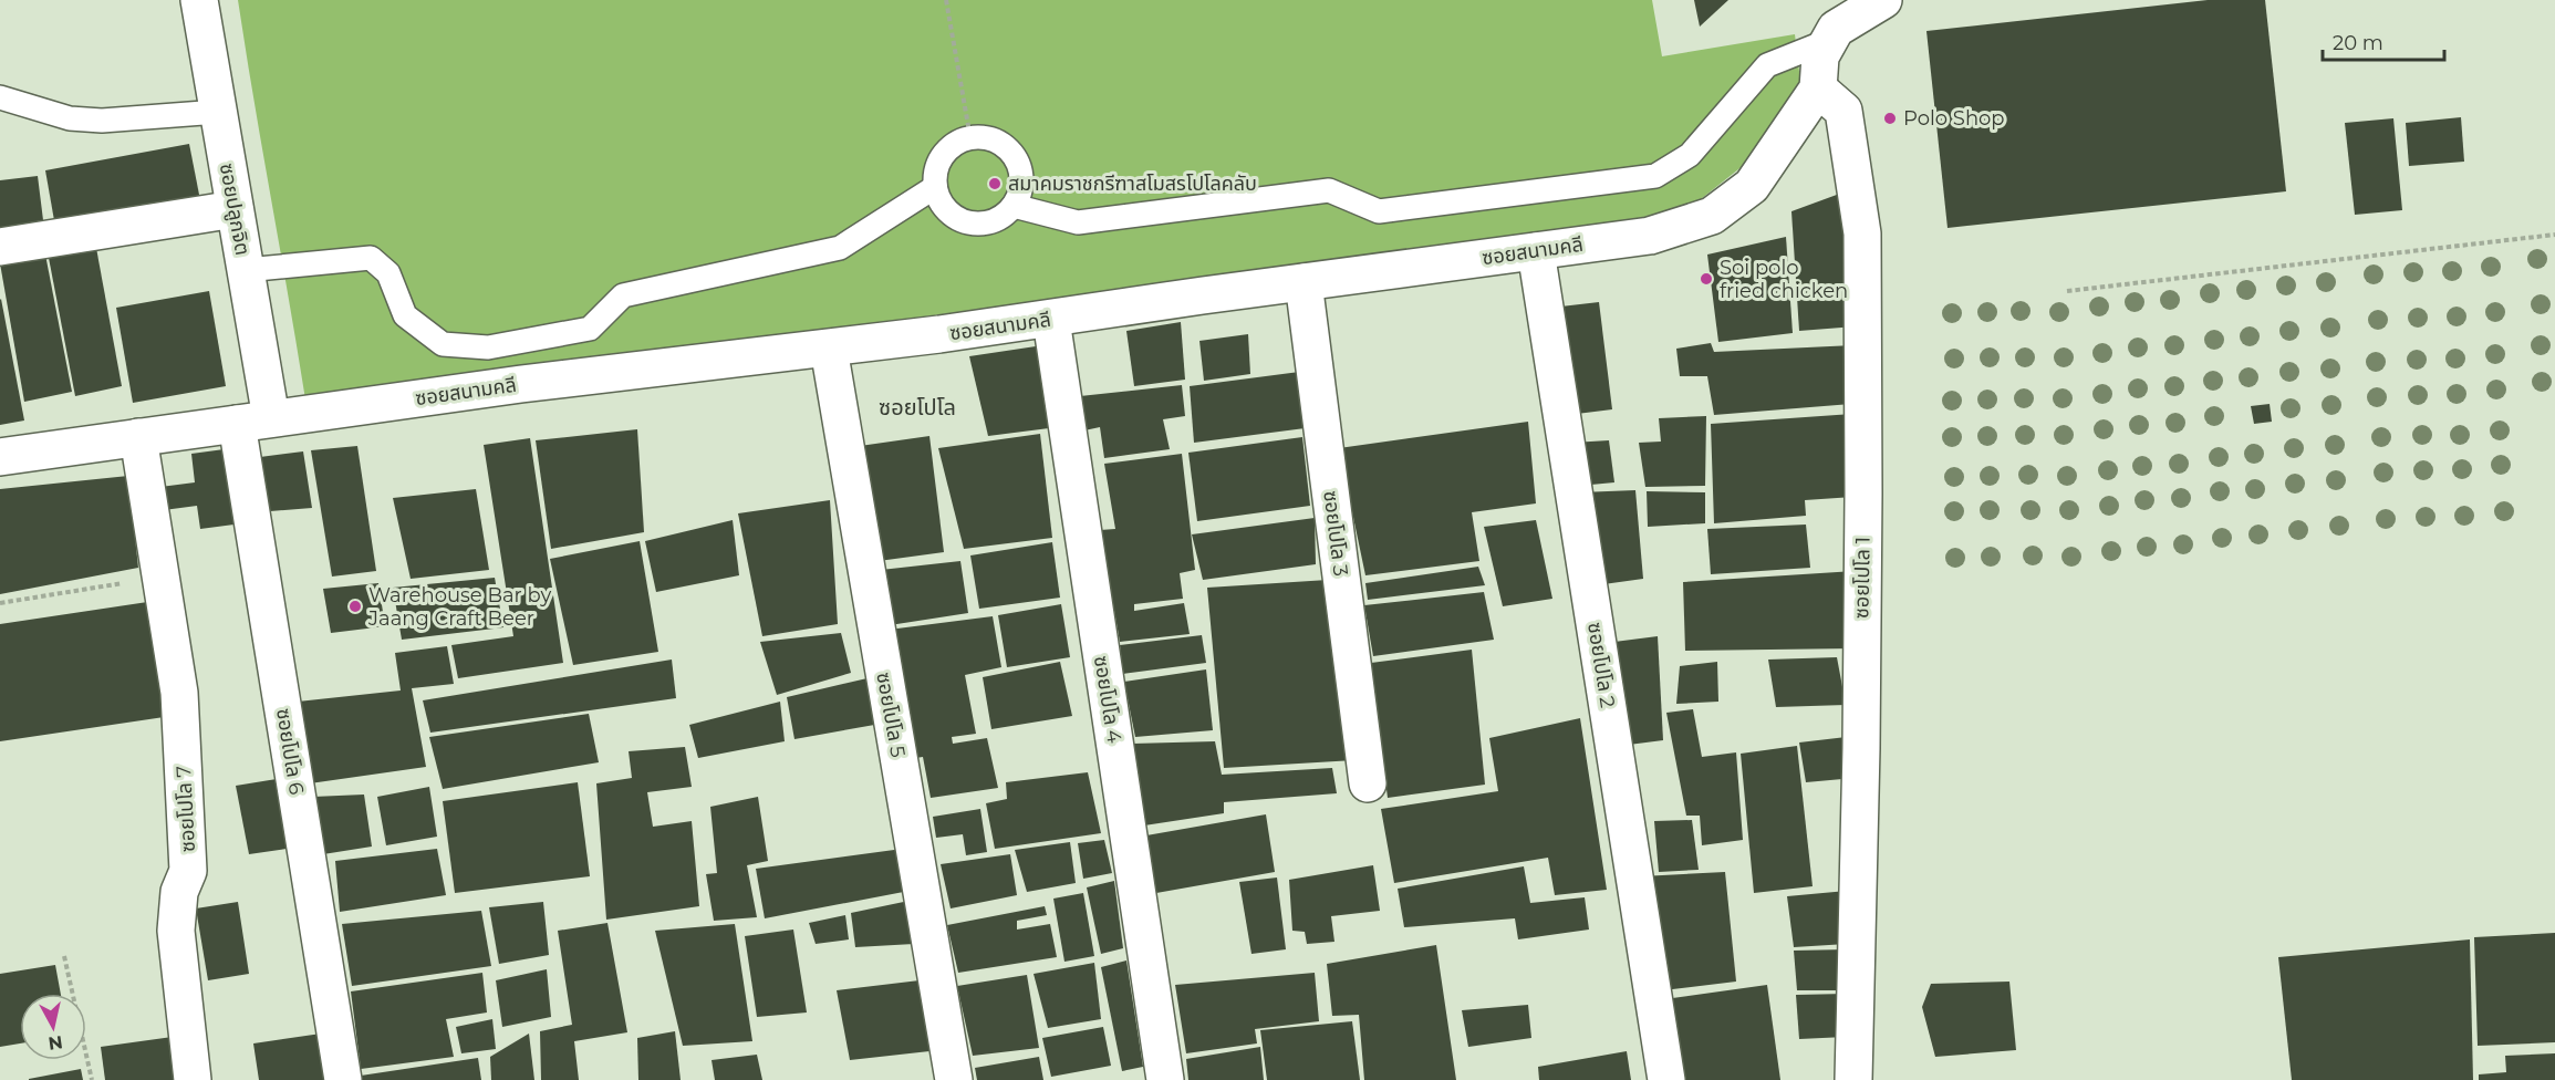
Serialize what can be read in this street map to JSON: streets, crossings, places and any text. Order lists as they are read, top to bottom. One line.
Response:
{"streets":{"street":["ซอยปลูกจิต","ซอยสนามคลี","ซอยโปโล 3","ซอยโปโล 1","ซอยโปโล 2","ซอยโปโล 4","ซอยโปโล 5","ซอยโปโล 6","ซอยโปโล 7"]},"crossings":[["ซอยปลูกจิต","ซอยสนามคลี"],["ซอยปลูกจิต","ซอยโปโล 6"],["ซอยสนามคลี","ซอยโปโล 3"],["ซอยสนามคลี","ซอยโปโล 1"],["ซอยสนามคลี","ซอยโปโล 2"],["ซอยสนามคลี","ซอยโปโล 4"],["ซอยสนามคลี","ซอยโปโล 5"],["ซอยสนามคลี","ซอยโปโล 6"],["ซอยสนามคลี","ซอยโปโล 7"]],"districts":["ซอยโปโล"],"places":["Polo Shop","สมาคมราชกรีฑาสโมสรโปโลคลับ","Soi polo fried chicken","Warehouse Bar by Jaang Craft Beer"],"scale_bar":"20 m","north":"bottom"}
